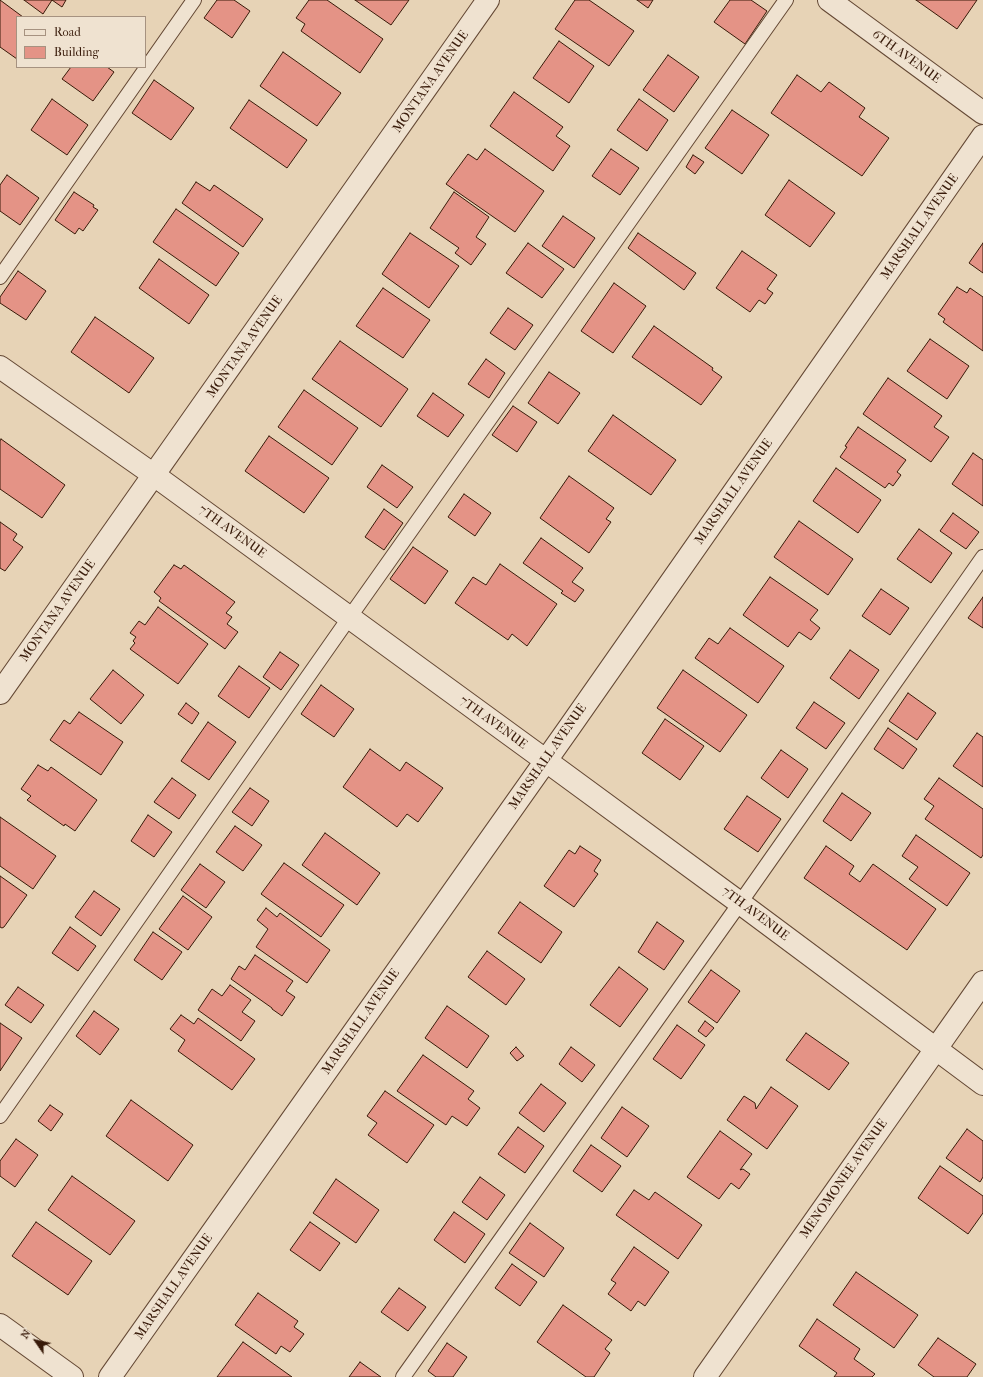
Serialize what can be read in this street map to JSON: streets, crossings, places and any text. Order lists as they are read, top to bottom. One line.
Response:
{"streets":{"street":["6TH AVENUE","MONTANA AVENUE","MARSHALL AVENUE","7TH AVENUE","MENOMONEE AVENUE"]},"crossings":[["MONTANA AVENUE","7TH AVENUE"],["MARSHALL AVENUE","7TH AVENUE"],["7TH AVENUE","MENOMONEE AVENUE"]],"legend":["Road","Building"],"north":"top left"}
